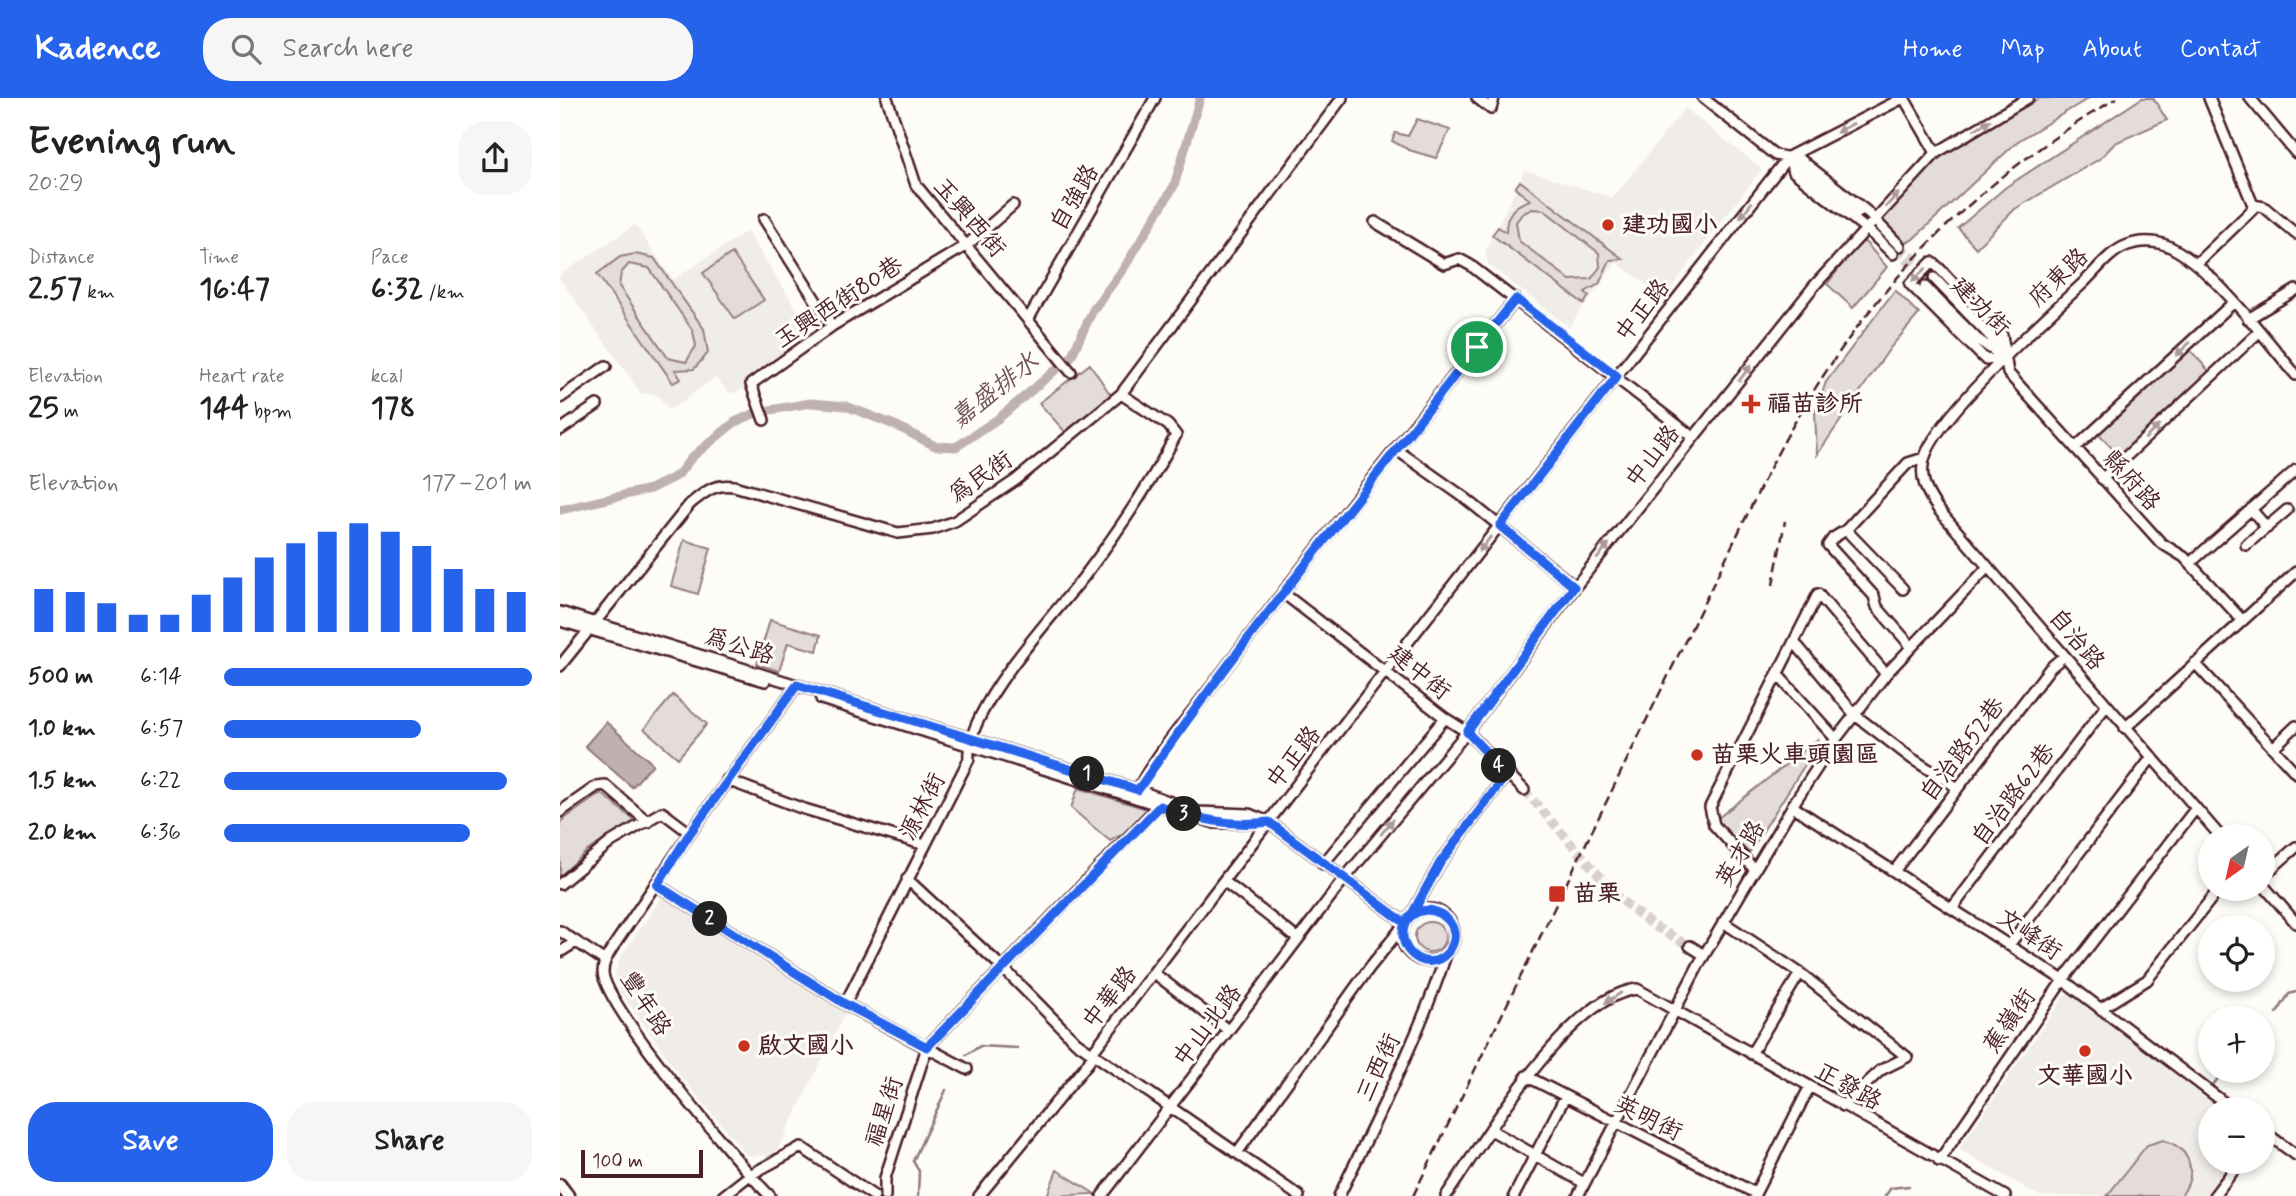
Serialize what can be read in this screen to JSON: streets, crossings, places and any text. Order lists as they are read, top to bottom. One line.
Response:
{"streets":{"street":["自強路","玉興西街","府東路","玉興西街80巷","建功街","中正路","中山路","為民街","縣府路","自治路","為公路","建中街","自治路52巷","自治路62巷","源林街","英才路","文峰街","中華路","豐年路","蕉嶺街","中山北路","三西街","正發路","福星街","英明街"]},"crossings":[["自強路","玉興西街"],["玉興西街","玉興西街80巷"],["府東路","建功街"],["府東路","縣府路"],["府東路","自治路"],["建功街","縣府路"],["中正路","為公路"],["中正路","建中街"],["中正路","中華路"],["中山路","建中街"],["中山路","中山北路"],["為民街","為公路"],["為民街","源林街"],["自治路","自治路52巷"],["自治路","自治路62巷"],["自治路","英才路"],["自治路","蕉嶺街"],["為公路","源林街"],["為公路","中華路"],["為公路","豐年路"],["為公路","福星街"],["自治路52巷","文峰街"],["自治路62巷","文峰街"],["英才路","文峰街"],["英才路","正發路"],["英才路","英明街"],["文峰街","蕉嶺街"],["蕉嶺街","正發路"],["正發路","英明街"]],"one_way":["中正路"],"water":["嘉盛排水"],"places":{"other":["建功國小","苗栗火車頭園區","啟文國小","文華國小"],"health":["福苗診所"],"transit":["苗栗"]},"scale_bar":"100 m","north":"bottom left","page":{"header":"Kadence","search":"Search here","nav":["Home","Map","About","Contact"],"heading":["Evening run","20:29"],"stats":[["Distance","2.57 km"],["Time","16:47"],["Pace","6:32 /km"],["Elevation","25 m"],["Heart rate","144 bpm"],["kcal","178"]],"chart":["Elevation","177–201 m"],"list":[{"name":"500 m","note":"6:14"},{"name":"1.0 km","note":"6:57"},{"name":"1.5 km","note":"6:22"},{"name":"2.0 km","note":"6:36"}],"pins":["4","1","3","2"],"map_buttons":["+","−"],"buttons":["Save","Share"],"scale":"100 m"}}
